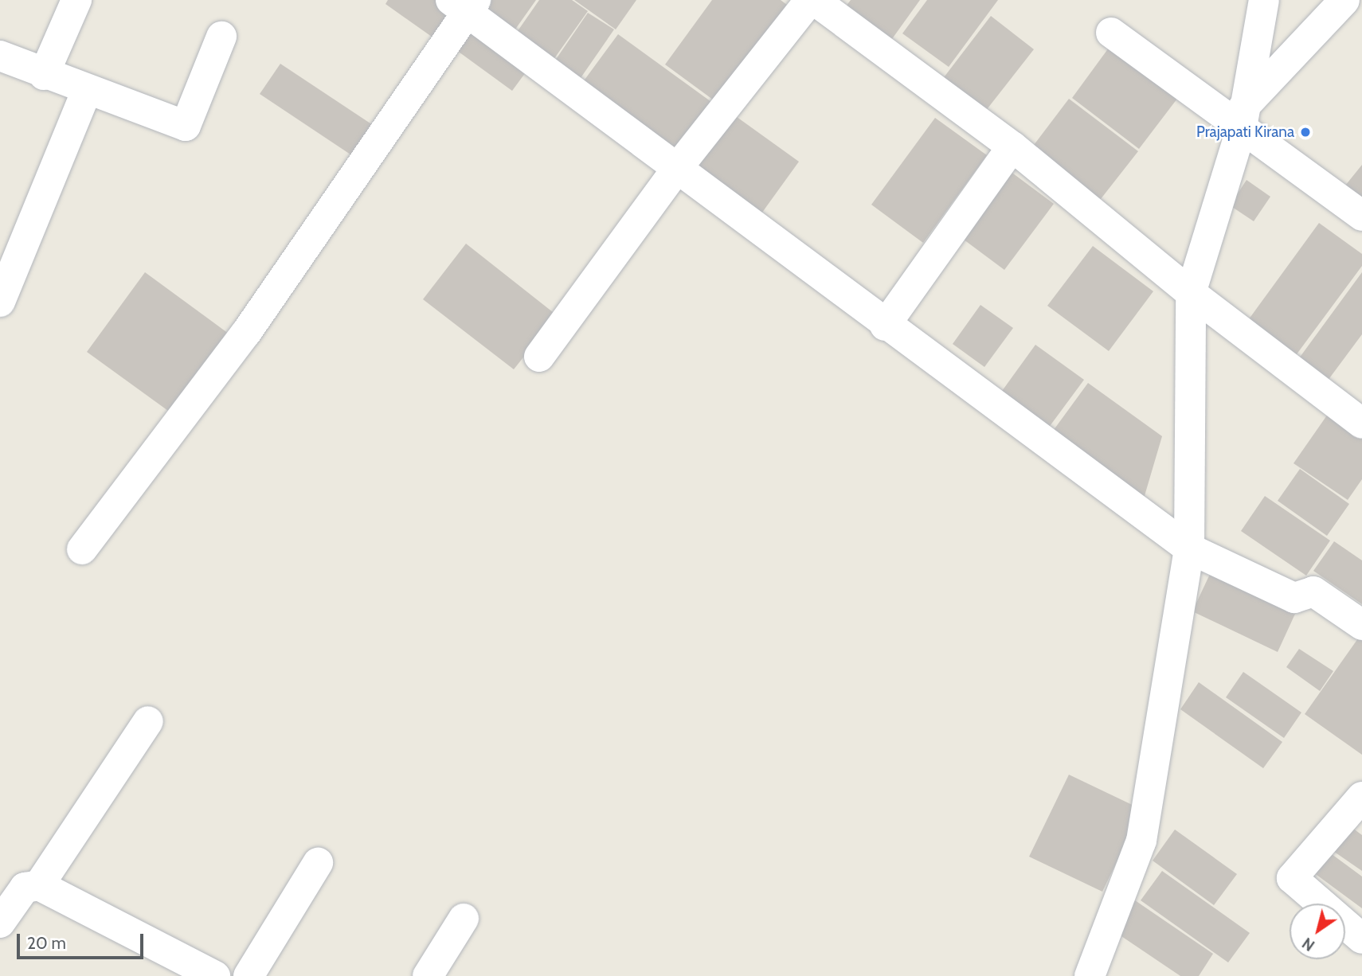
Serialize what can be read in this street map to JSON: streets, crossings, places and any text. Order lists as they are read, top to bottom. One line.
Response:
{"places":["Prajapati Kirana"],"scale_bar":"20 m","north":"bottom left"}
